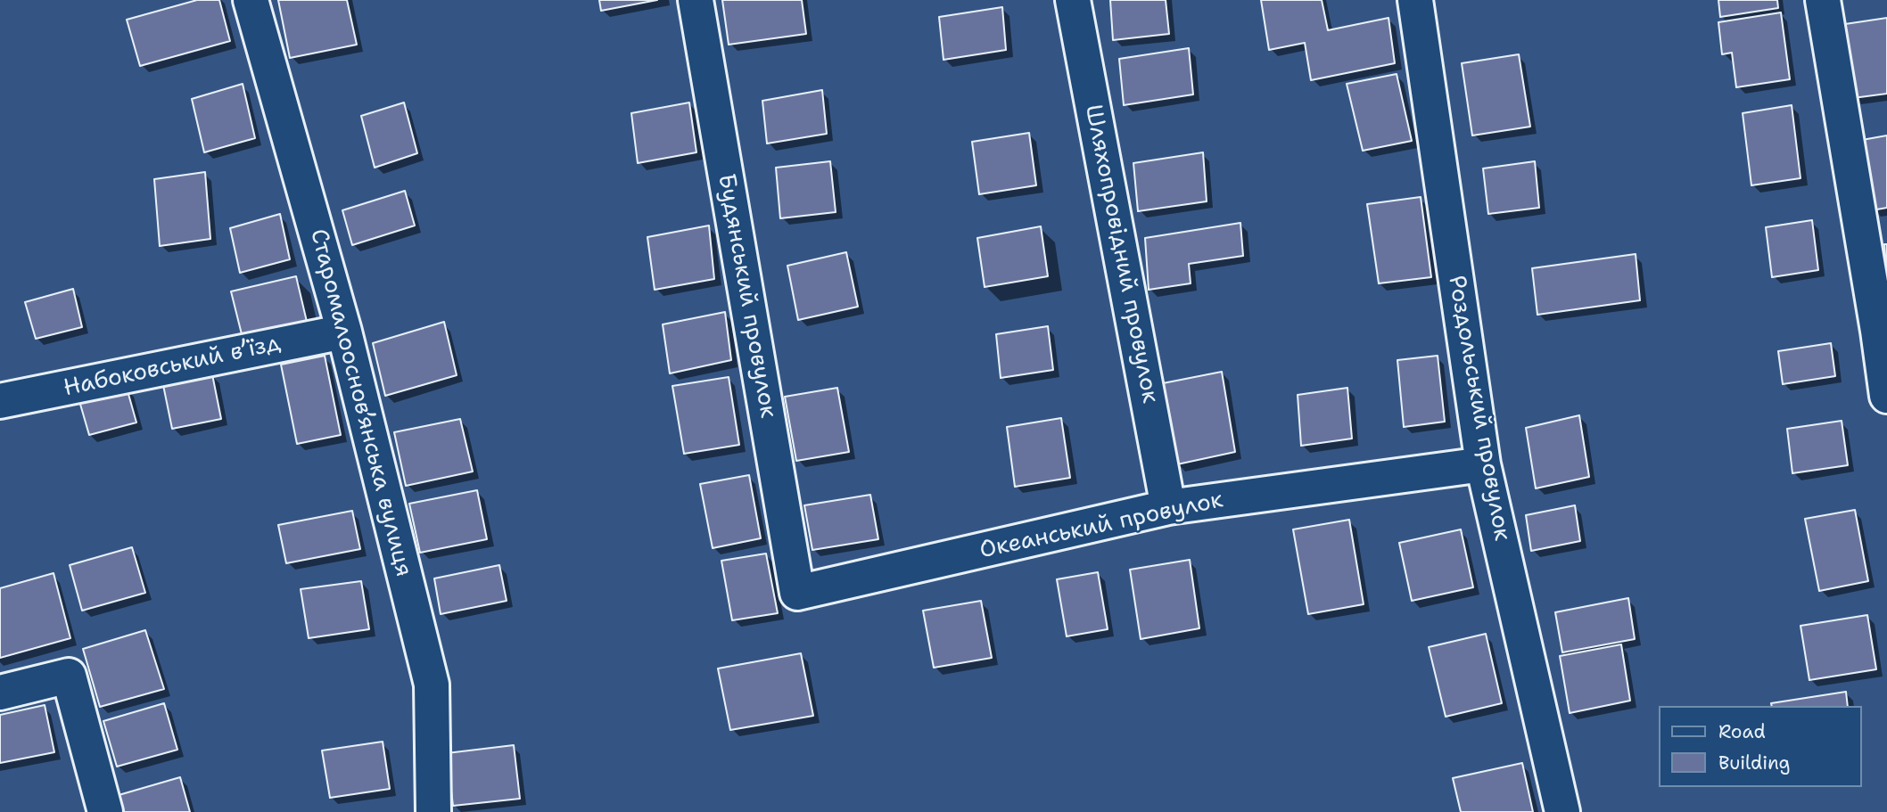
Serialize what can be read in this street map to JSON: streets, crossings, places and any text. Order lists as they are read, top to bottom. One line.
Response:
{"streets":{"street":["Шляхопровідний провулок","Будянський провулок","Набоковський в’їзд","Старомалооснов’янська вулиця","Роздольський провулок","Океанський провулок"]},"crossings":[["Шляхопровідний провулок","Океанський провулок"],["Будянський провулок","Океанський провулок"],["Набоковський в’їзд","Старомалооснов’янська вулиця"],["Роздольський провулок","Океанський провулок"]],"legend":["Road","Building"]}
